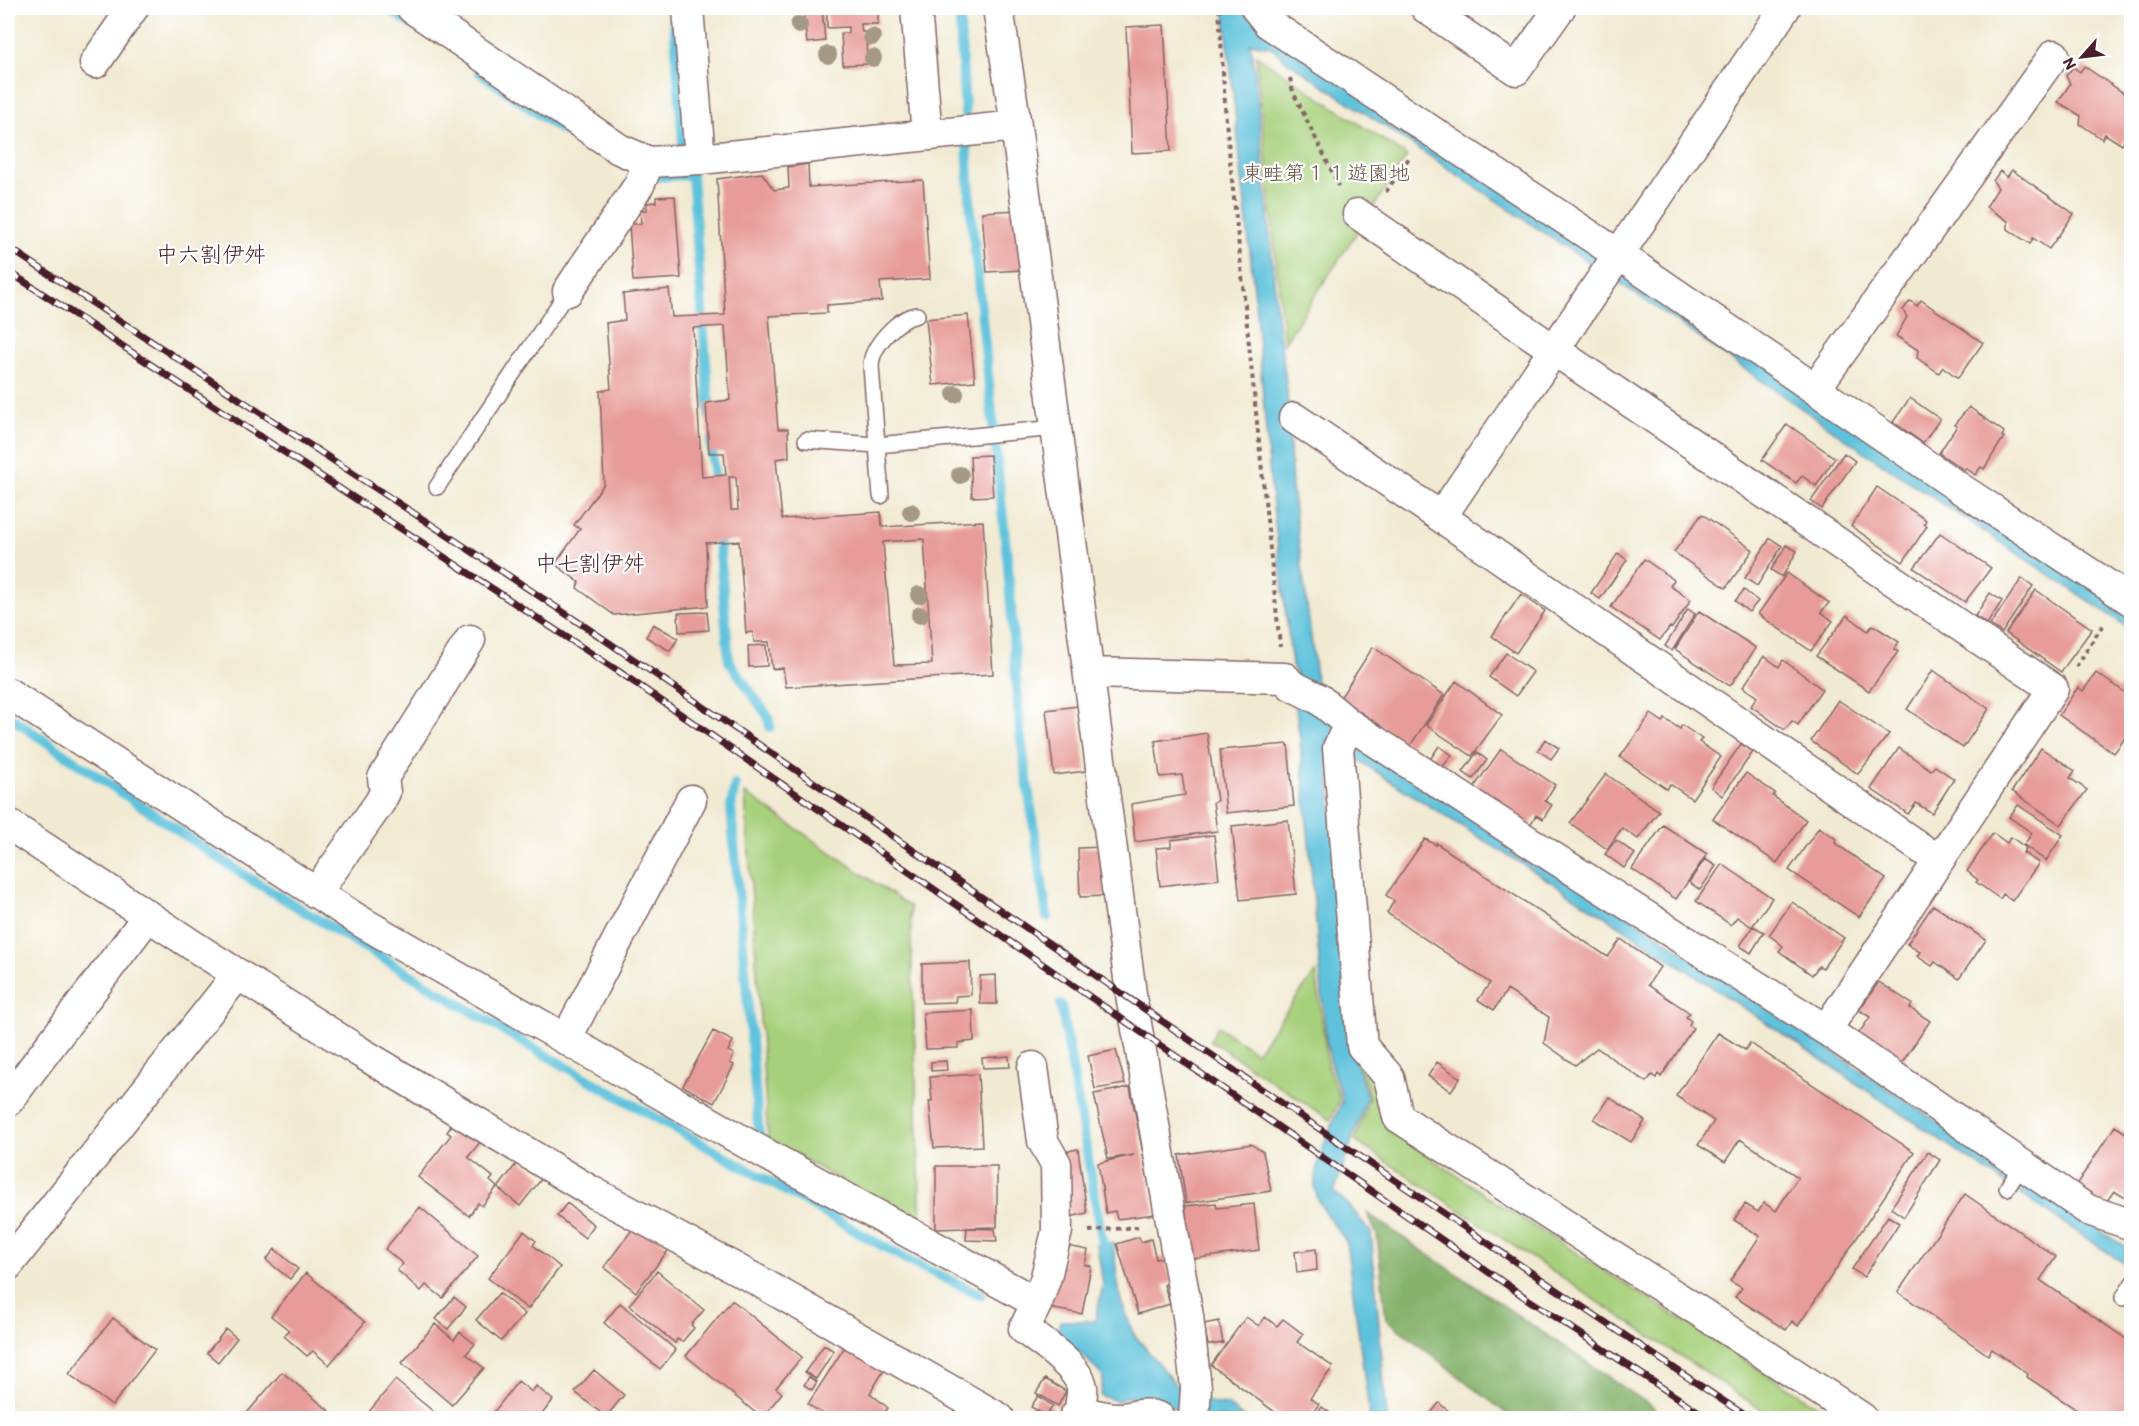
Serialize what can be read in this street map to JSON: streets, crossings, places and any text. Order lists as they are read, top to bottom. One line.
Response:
{"districts":["中六割伊舛","中七割伊舛"],"parks":["東畦第１１遊園地"],"north":"bottom left"}
